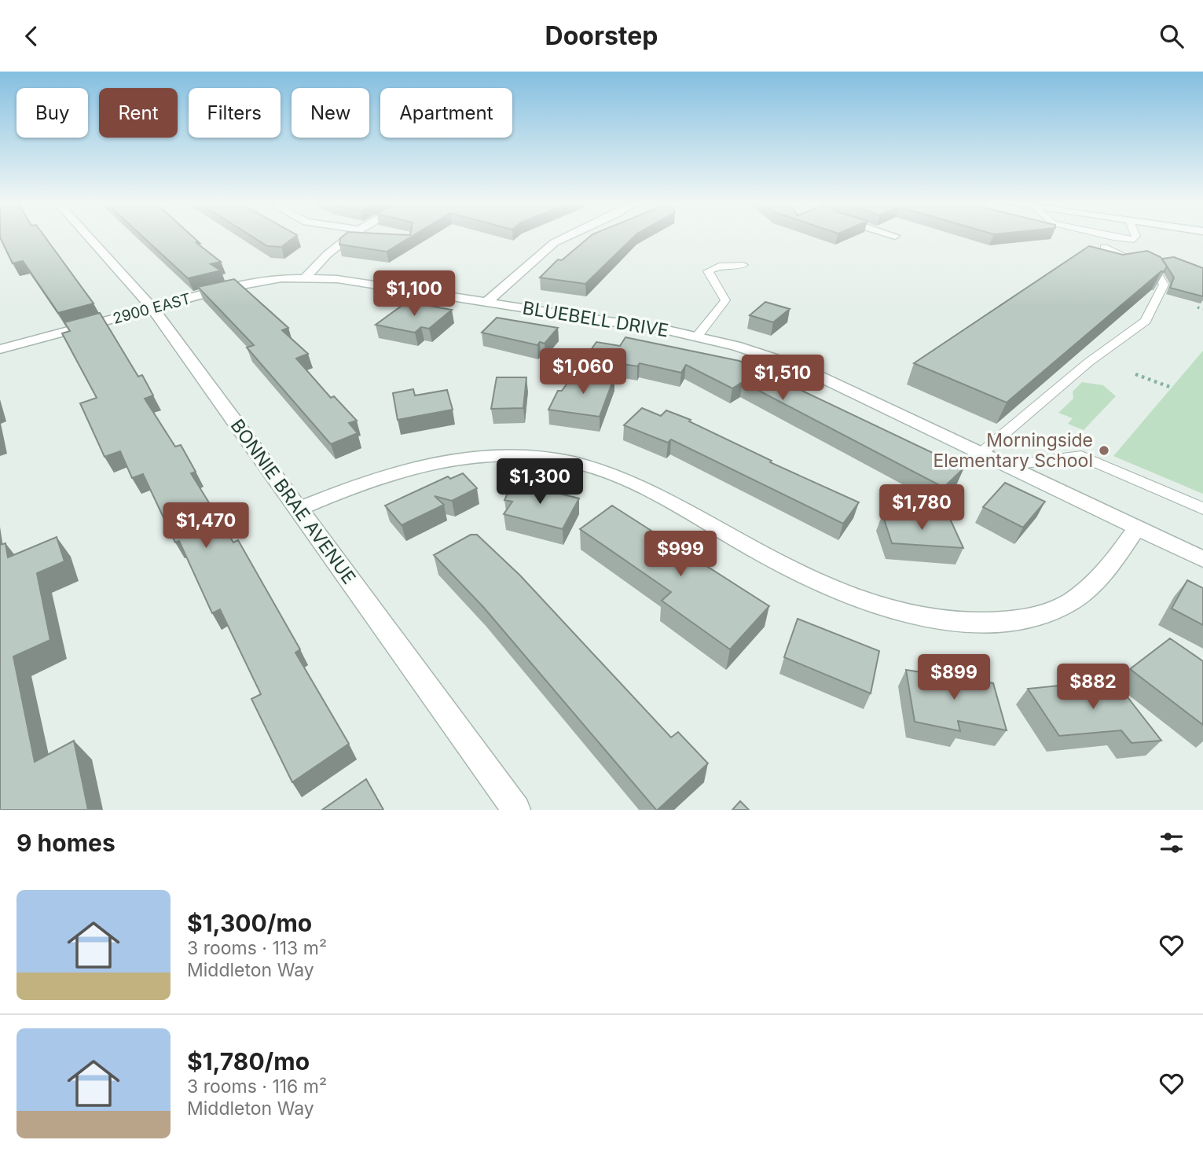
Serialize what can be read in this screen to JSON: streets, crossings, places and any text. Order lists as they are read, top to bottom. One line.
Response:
{"streets":{"street":["2900 EAST","BLUEBELL DRIVE","BONNIE BRAE AVENUE"]},"crossings":[["2900 EAST","BLUEBELL DRIVE"],["2900 EAST","BONNIE BRAE AVENUE"]],"places":["Morningside Elementary School"],"page":{"header":"Doorstep","chip":["Buy","Rent","Filters","New","Apartment"],"price":["$1,100","$1,060","$1,510","$1,300","$1,780","$1,470","$999","$899","$882"],"heading":"9 homes","list":[{"name":"$1,300/mo","note":"3 rooms · 113 m² · Middleton Way"},{"name":"$1,780/mo","note":"3 rooms · 116 m² · Middleton Way"}]}}
